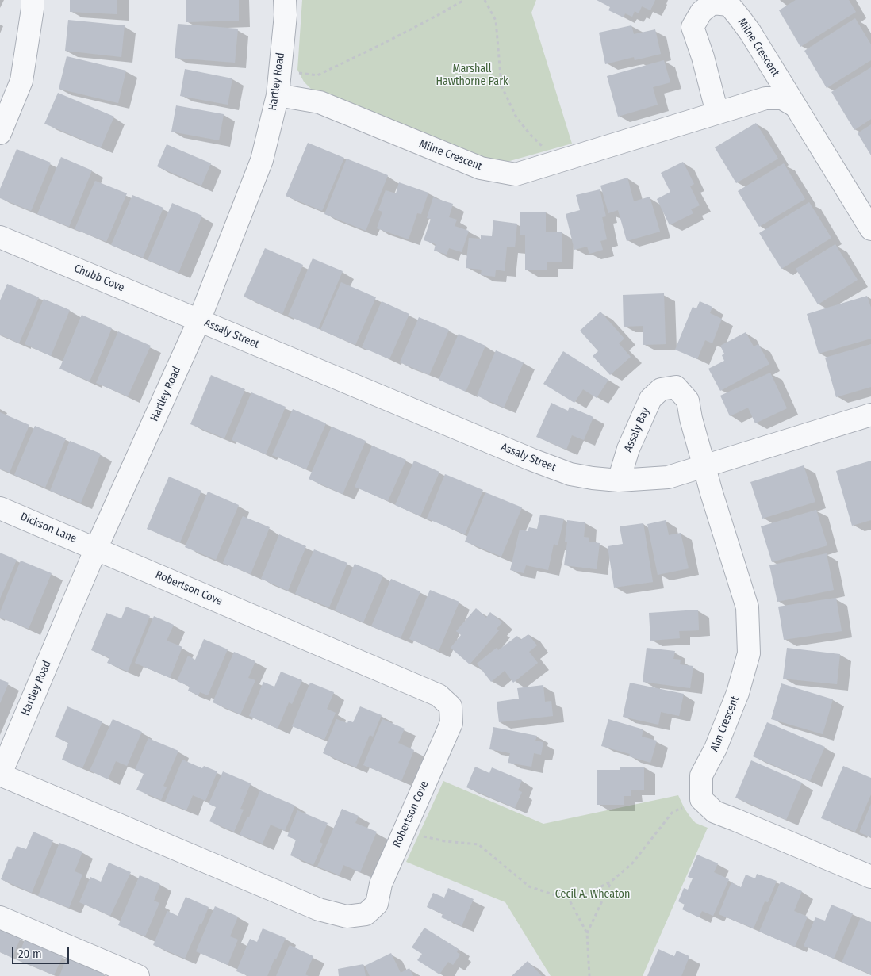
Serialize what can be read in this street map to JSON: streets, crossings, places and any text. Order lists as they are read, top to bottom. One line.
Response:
{"streets":{"street":["Milne Crescent","Hartley Road","Chubb Cove","Assaly Street","Assaly Bay","Dickson Lane","Robertson Cove","Alm Crescent"]},"crossings":[["Milne Crescent","Hartley Road"],["Hartley Road","Chubb Cove"],["Hartley Road","Assaly Street"],["Hartley Road","Dickson Lane"],["Hartley Road","Robertson Cove"],["Chubb Cove","Assaly Street"],["Assaly Street","Assaly Bay"],["Assaly Street","Alm Crescent"],["Assaly Bay","Alm Crescent"],["Dickson Lane","Robertson Cove"]],"parks":["Marshall Hawthorne Park","Cecil A. Wheaton"],"scale_bar":"20 m"}
